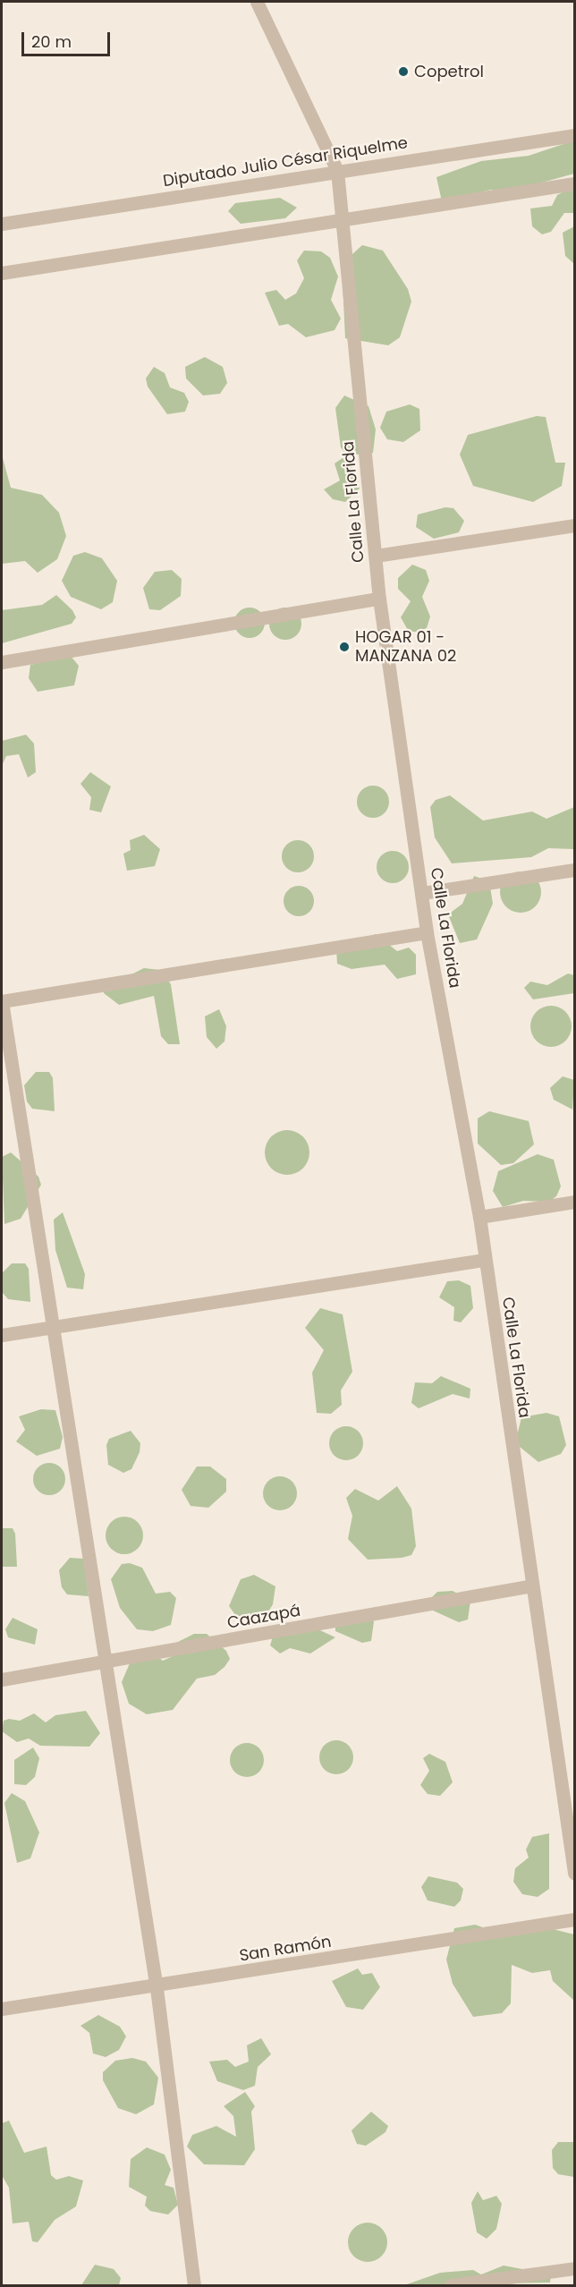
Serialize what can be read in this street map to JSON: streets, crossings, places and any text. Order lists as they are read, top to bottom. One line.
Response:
{"streets":{"street":["Diputado Julio César Riquelme","Calle La Florida","Caazapá","San Ramón"]},"crossings":[["Diputado Julio César Riquelme","Calle La Florida"],["Calle La Florida","Caazapá"]],"places":["Copetrol","HOGAR 01 - MANZANA 02"],"scale_bar":"20 m"}
